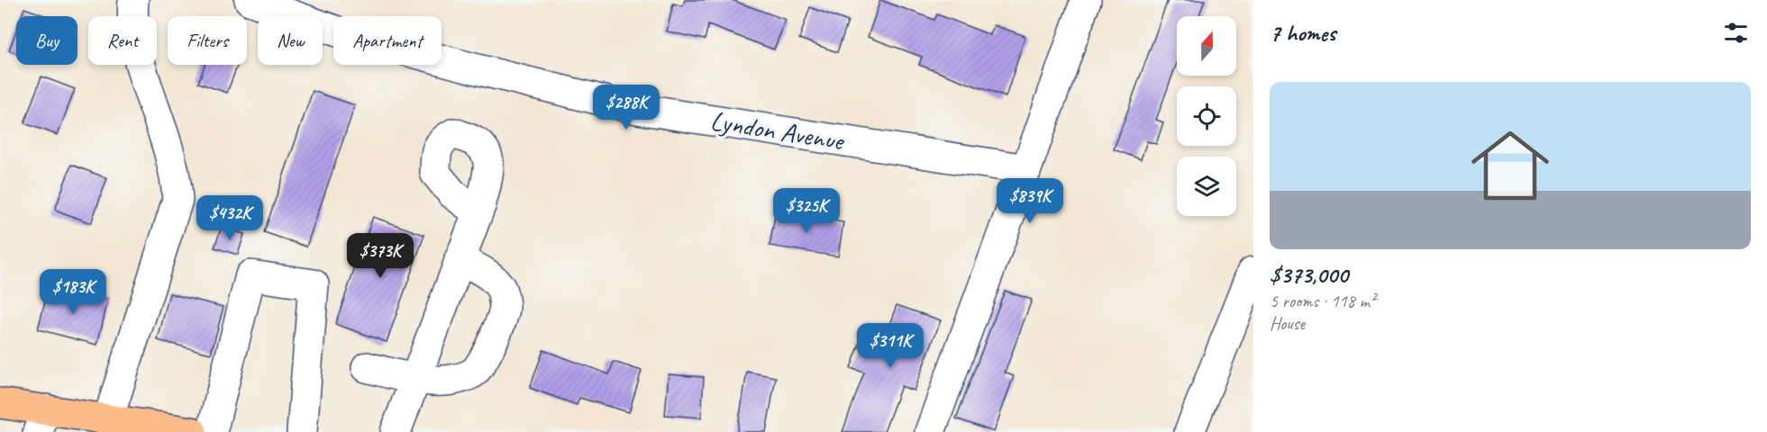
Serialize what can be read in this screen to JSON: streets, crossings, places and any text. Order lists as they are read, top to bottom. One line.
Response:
{"streets":{"street":["Lyndon Avenue"]},"north":"top","page":{"heading":"7 homes","chip":["Buy","Rent","Filters","New","Apartment"],"list":[{"name":"$373,000","note":"5 rooms · 118 m² · House"}],"price":["$288K","$839K","$325K","$432K","$373K","$183K","$311K"]}}
